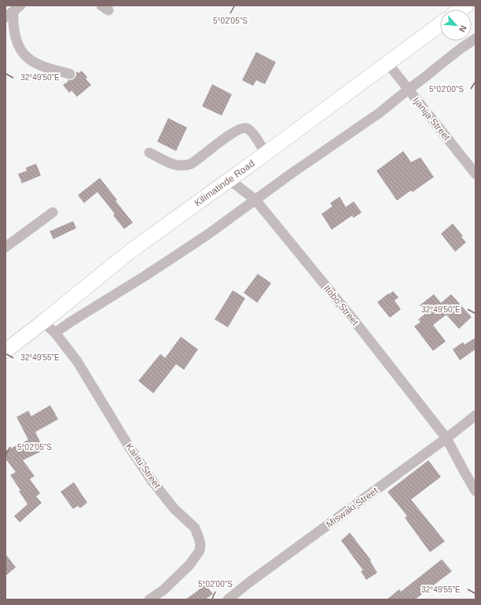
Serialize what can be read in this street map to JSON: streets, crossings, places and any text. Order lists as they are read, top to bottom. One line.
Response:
{"streets":{"main road":["Kilimatinde Road"],"street":["Ijanija Street","Itobo Street","Karitu Street","Miswaki Street"]},"crossings":[["Ijanija Street","Kilimatinde Road"],["Kilimatinde Road","Itobo Street"],["Kilimatinde Road","Karitu Street"],["Itobo Street","Miswaki Street"]],"north":"bottom right","coordinates":["5°02'05\"S","32°49'50\"E","5°02'00\"S","32°49'55\"E"]}
